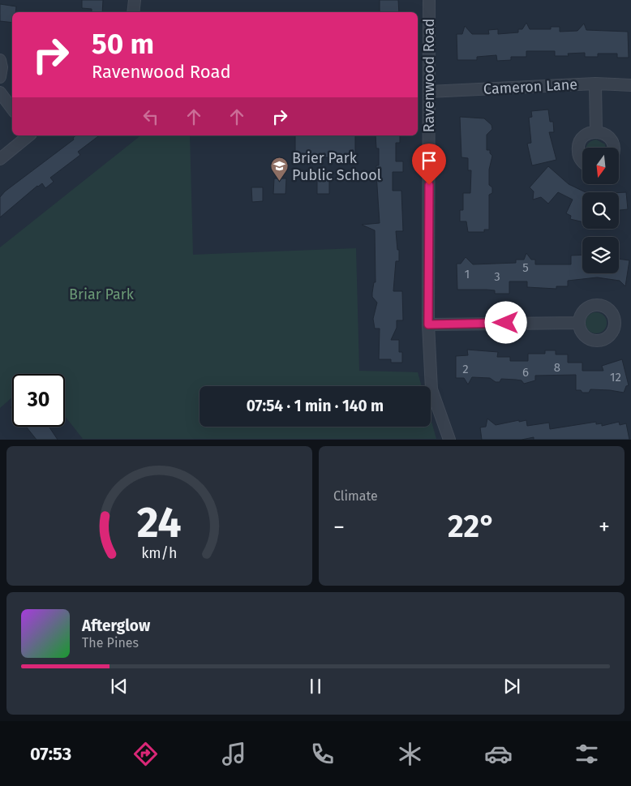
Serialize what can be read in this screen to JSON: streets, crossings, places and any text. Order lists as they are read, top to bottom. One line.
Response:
{"streets":{"street":["Ravenwood Road","Cameron Lane"]},"crossings":[["Ravenwood Road","Cameron Lane"]],"parks":["Briar Park"],"places":{"school or university":["Brier Park Public School"]},"house_numbers":["5","1","3","8","2","6","12"],"north":"bottom","page":{"turn":["50 m","Ravenwood Road"],"limit":"30","trip":"07:54 · 1 min · 140 m","tile":"Climate","heat":["−","22°","+"],"song":["Afterglow","The Pines"],"tabs":"07:53","gauge":["24","km/h"]}}
